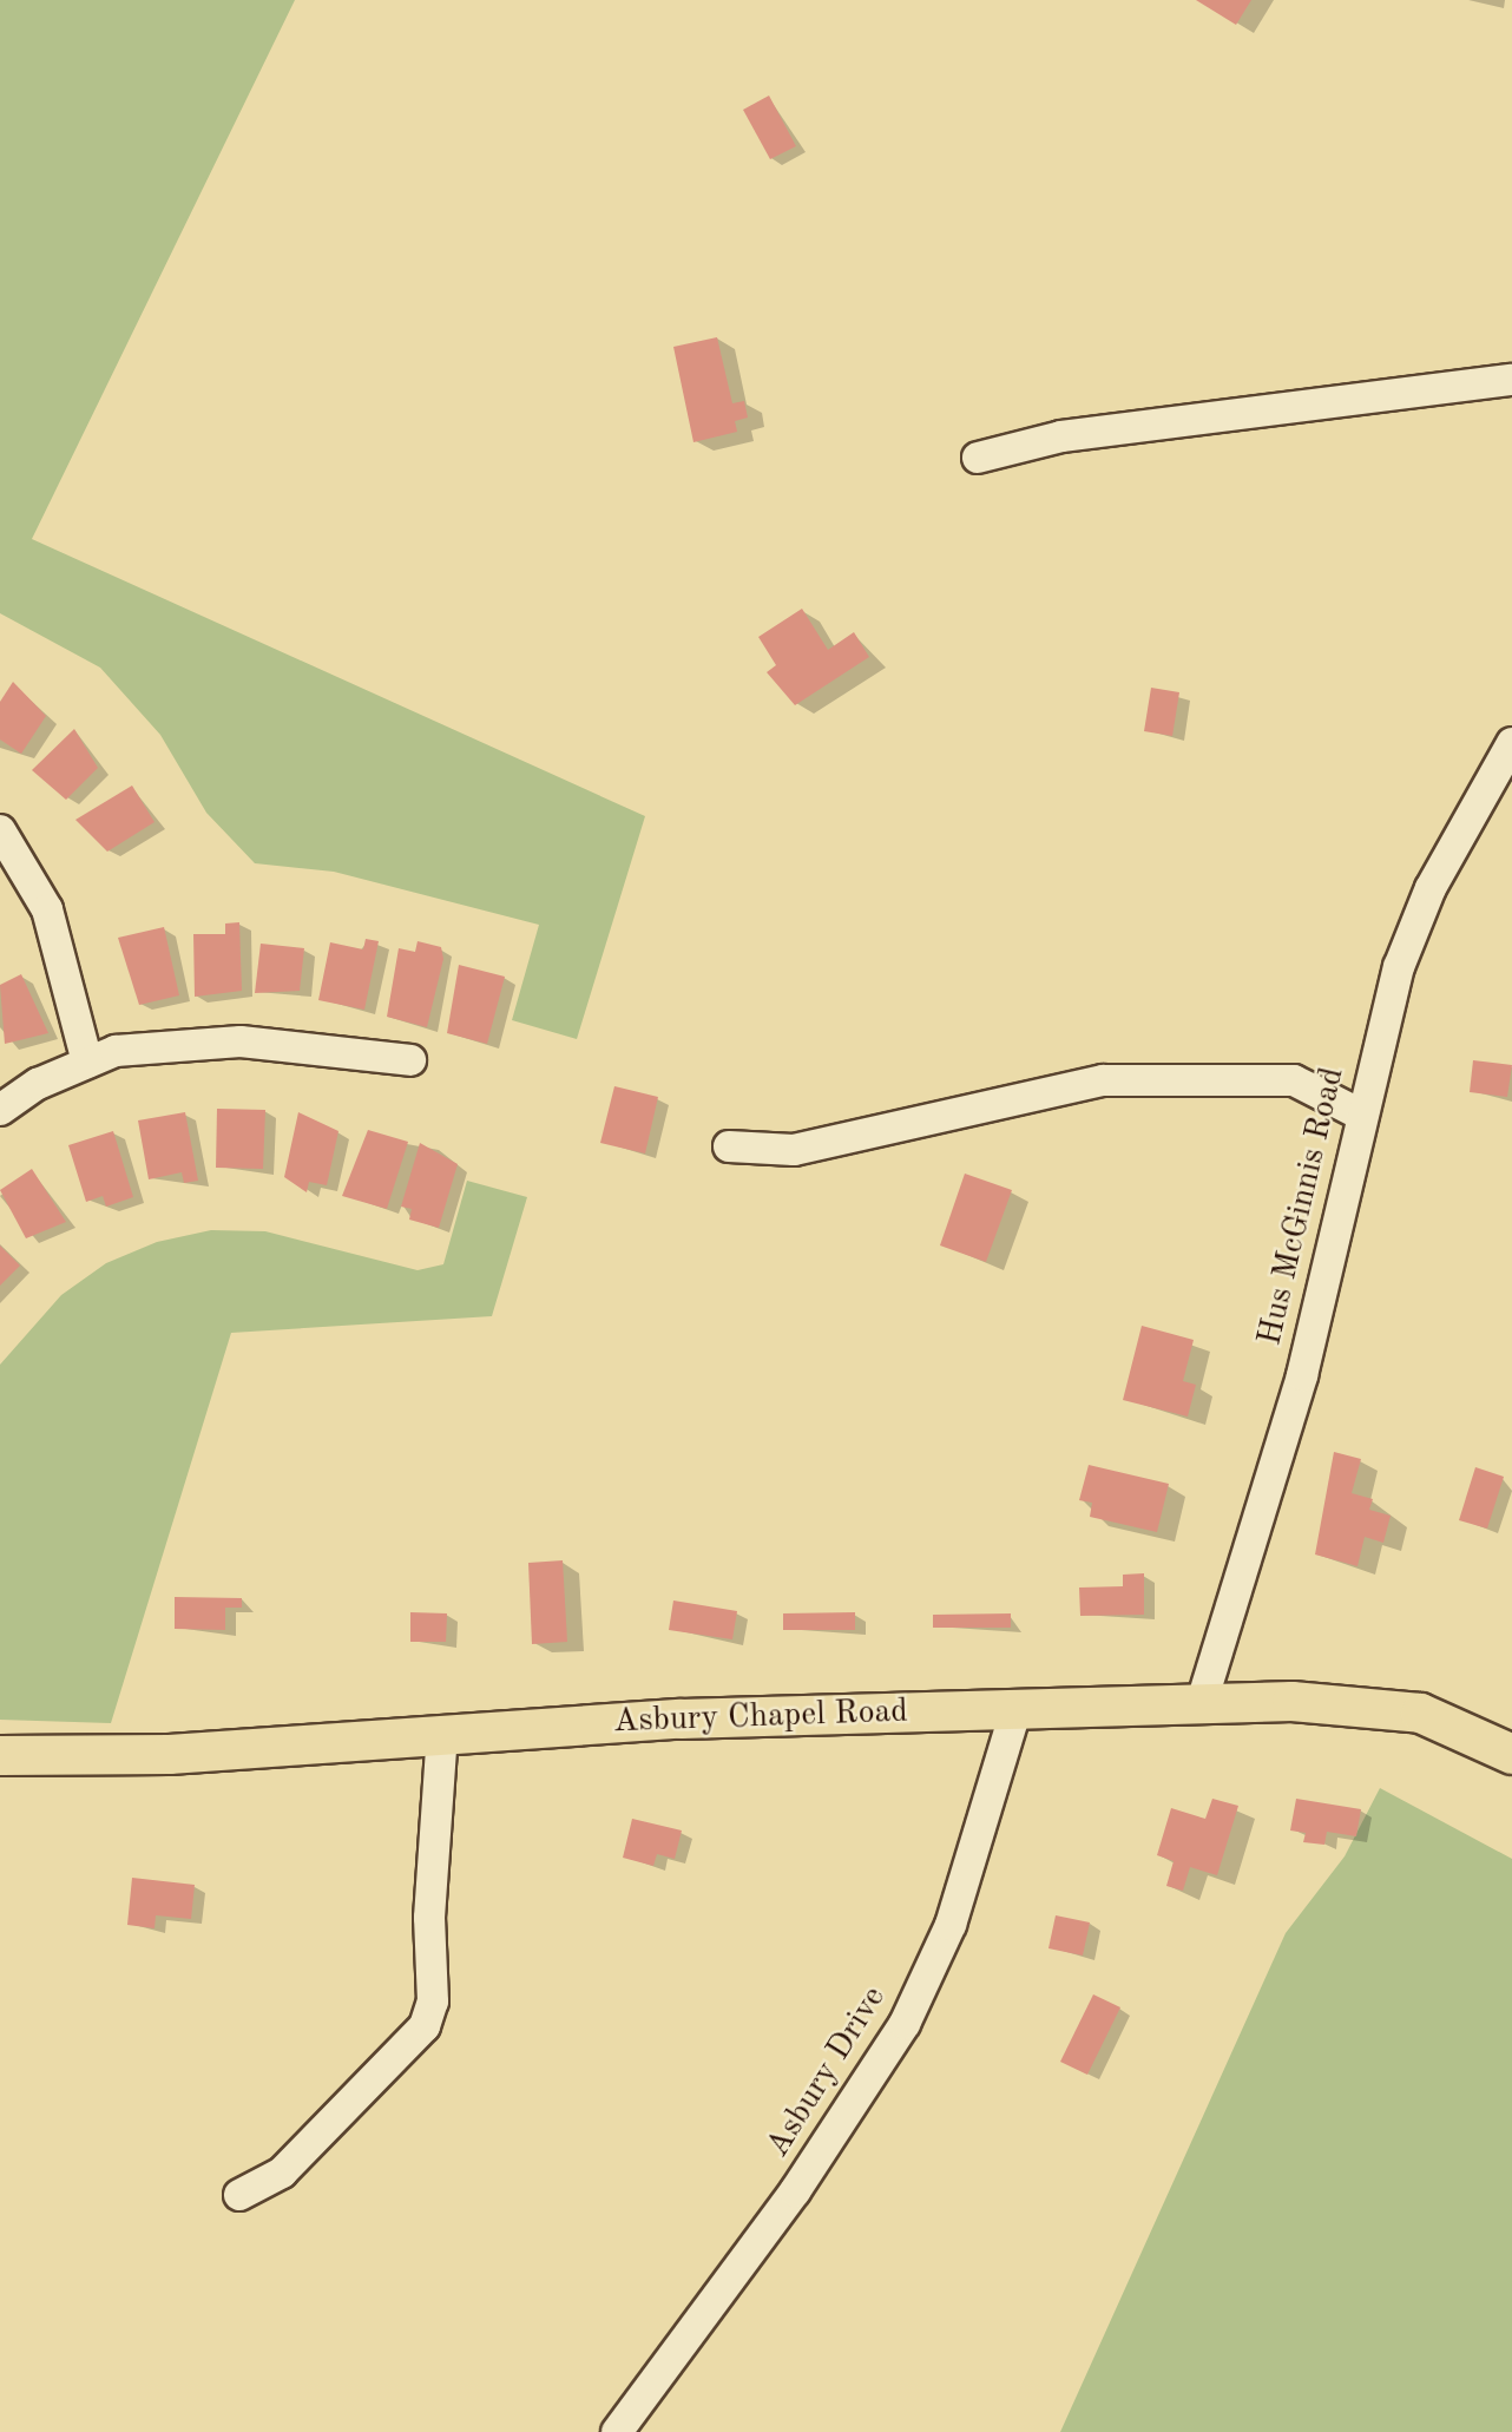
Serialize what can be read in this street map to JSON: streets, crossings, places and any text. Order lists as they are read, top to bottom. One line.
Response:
{"streets":{"main road":["Asbury Chapel Road"],"street":["Hus McGinnis Road","Asbury Drive"]},"crossings":[["Hus McGinnis Road","Asbury Chapel Road"],["Asbury Chapel Road","Asbury Drive"]]}
